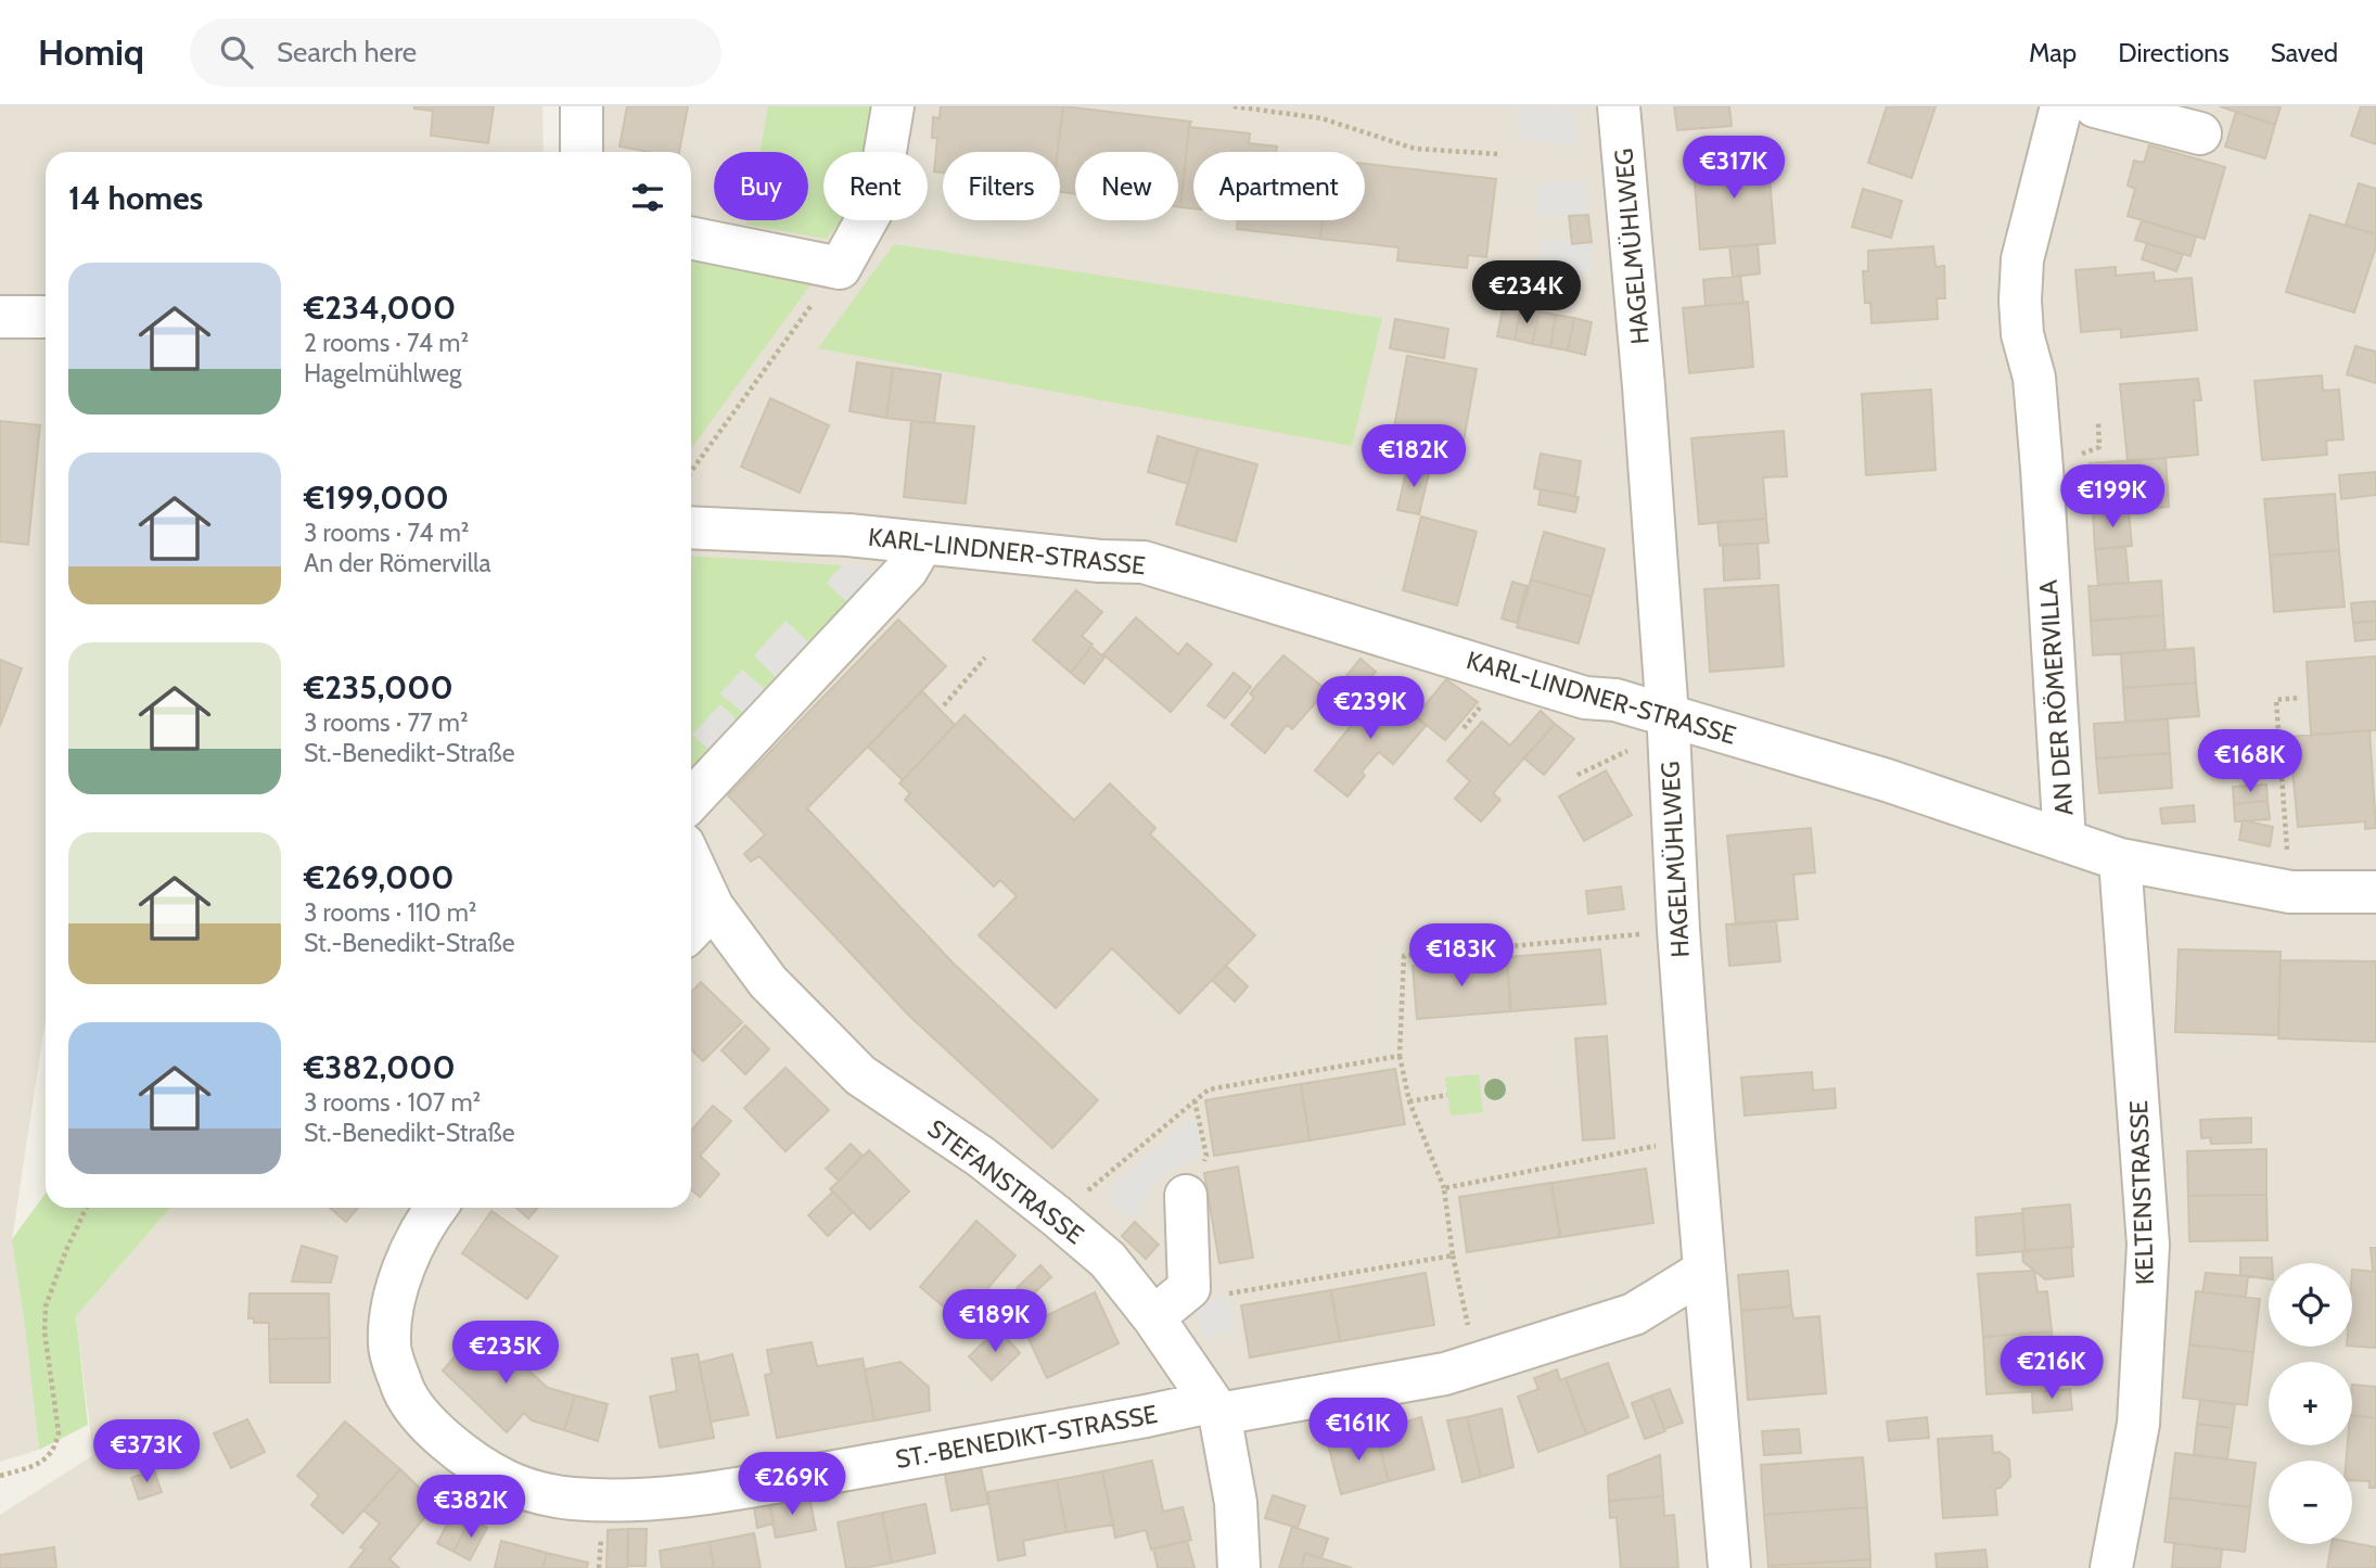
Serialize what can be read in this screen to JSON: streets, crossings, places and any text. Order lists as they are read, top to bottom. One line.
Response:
{"streets":{"street":["HAGELMÜHLWEG","KARL-LINDNER-STRASSE","AN DER RÖMERVILLA","STEFANSTRASSE","KELTENSTRASSE","ST.-BENEDIKT-STRASSE"]},"crossings":[["HAGELMÜHLWEG","KARL-LINDNER-STRASSE"],["HAGELMÜHLWEG","ST.-BENEDIKT-STRASSE"],["KARL-LINDNER-STRASSE","AN DER RÖMERVILLA"],["KARL-LINDNER-STRASSE","KELTENSTRASSE"],["STEFANSTRASSE","ST.-BENEDIKT-STRASSE"]],"page":{"header":"Homiq","search":"Search here","nav":["Map","Directions","Saved"],"price":["€317K","€234K","€182K","€199K","€239K","€168K","€183K","€189K","€235K","€216K","€161K","€373K","€269K","€382K"],"chip":["Buy","Rent","Filters","New","Apartment"],"heading":"14 homes","list":[{"name":"€234,000","note":"2 rooms · 74 m² · Hagelmühlweg"},{"name":"€199,000","note":"3 rooms · 74 m² · An der Römervilla"},{"name":"€235,000","note":"3 rooms · 77 m² · St.-Benedikt-Straße"},{"name":"€269,000","note":"3 rooms · 110 m² · St.-Benedikt-Straße"},{"name":"€382,000","note":"3 rooms · 107 m² · St.-Benedikt-Straße"}],"map_buttons":["+","−"]}}
